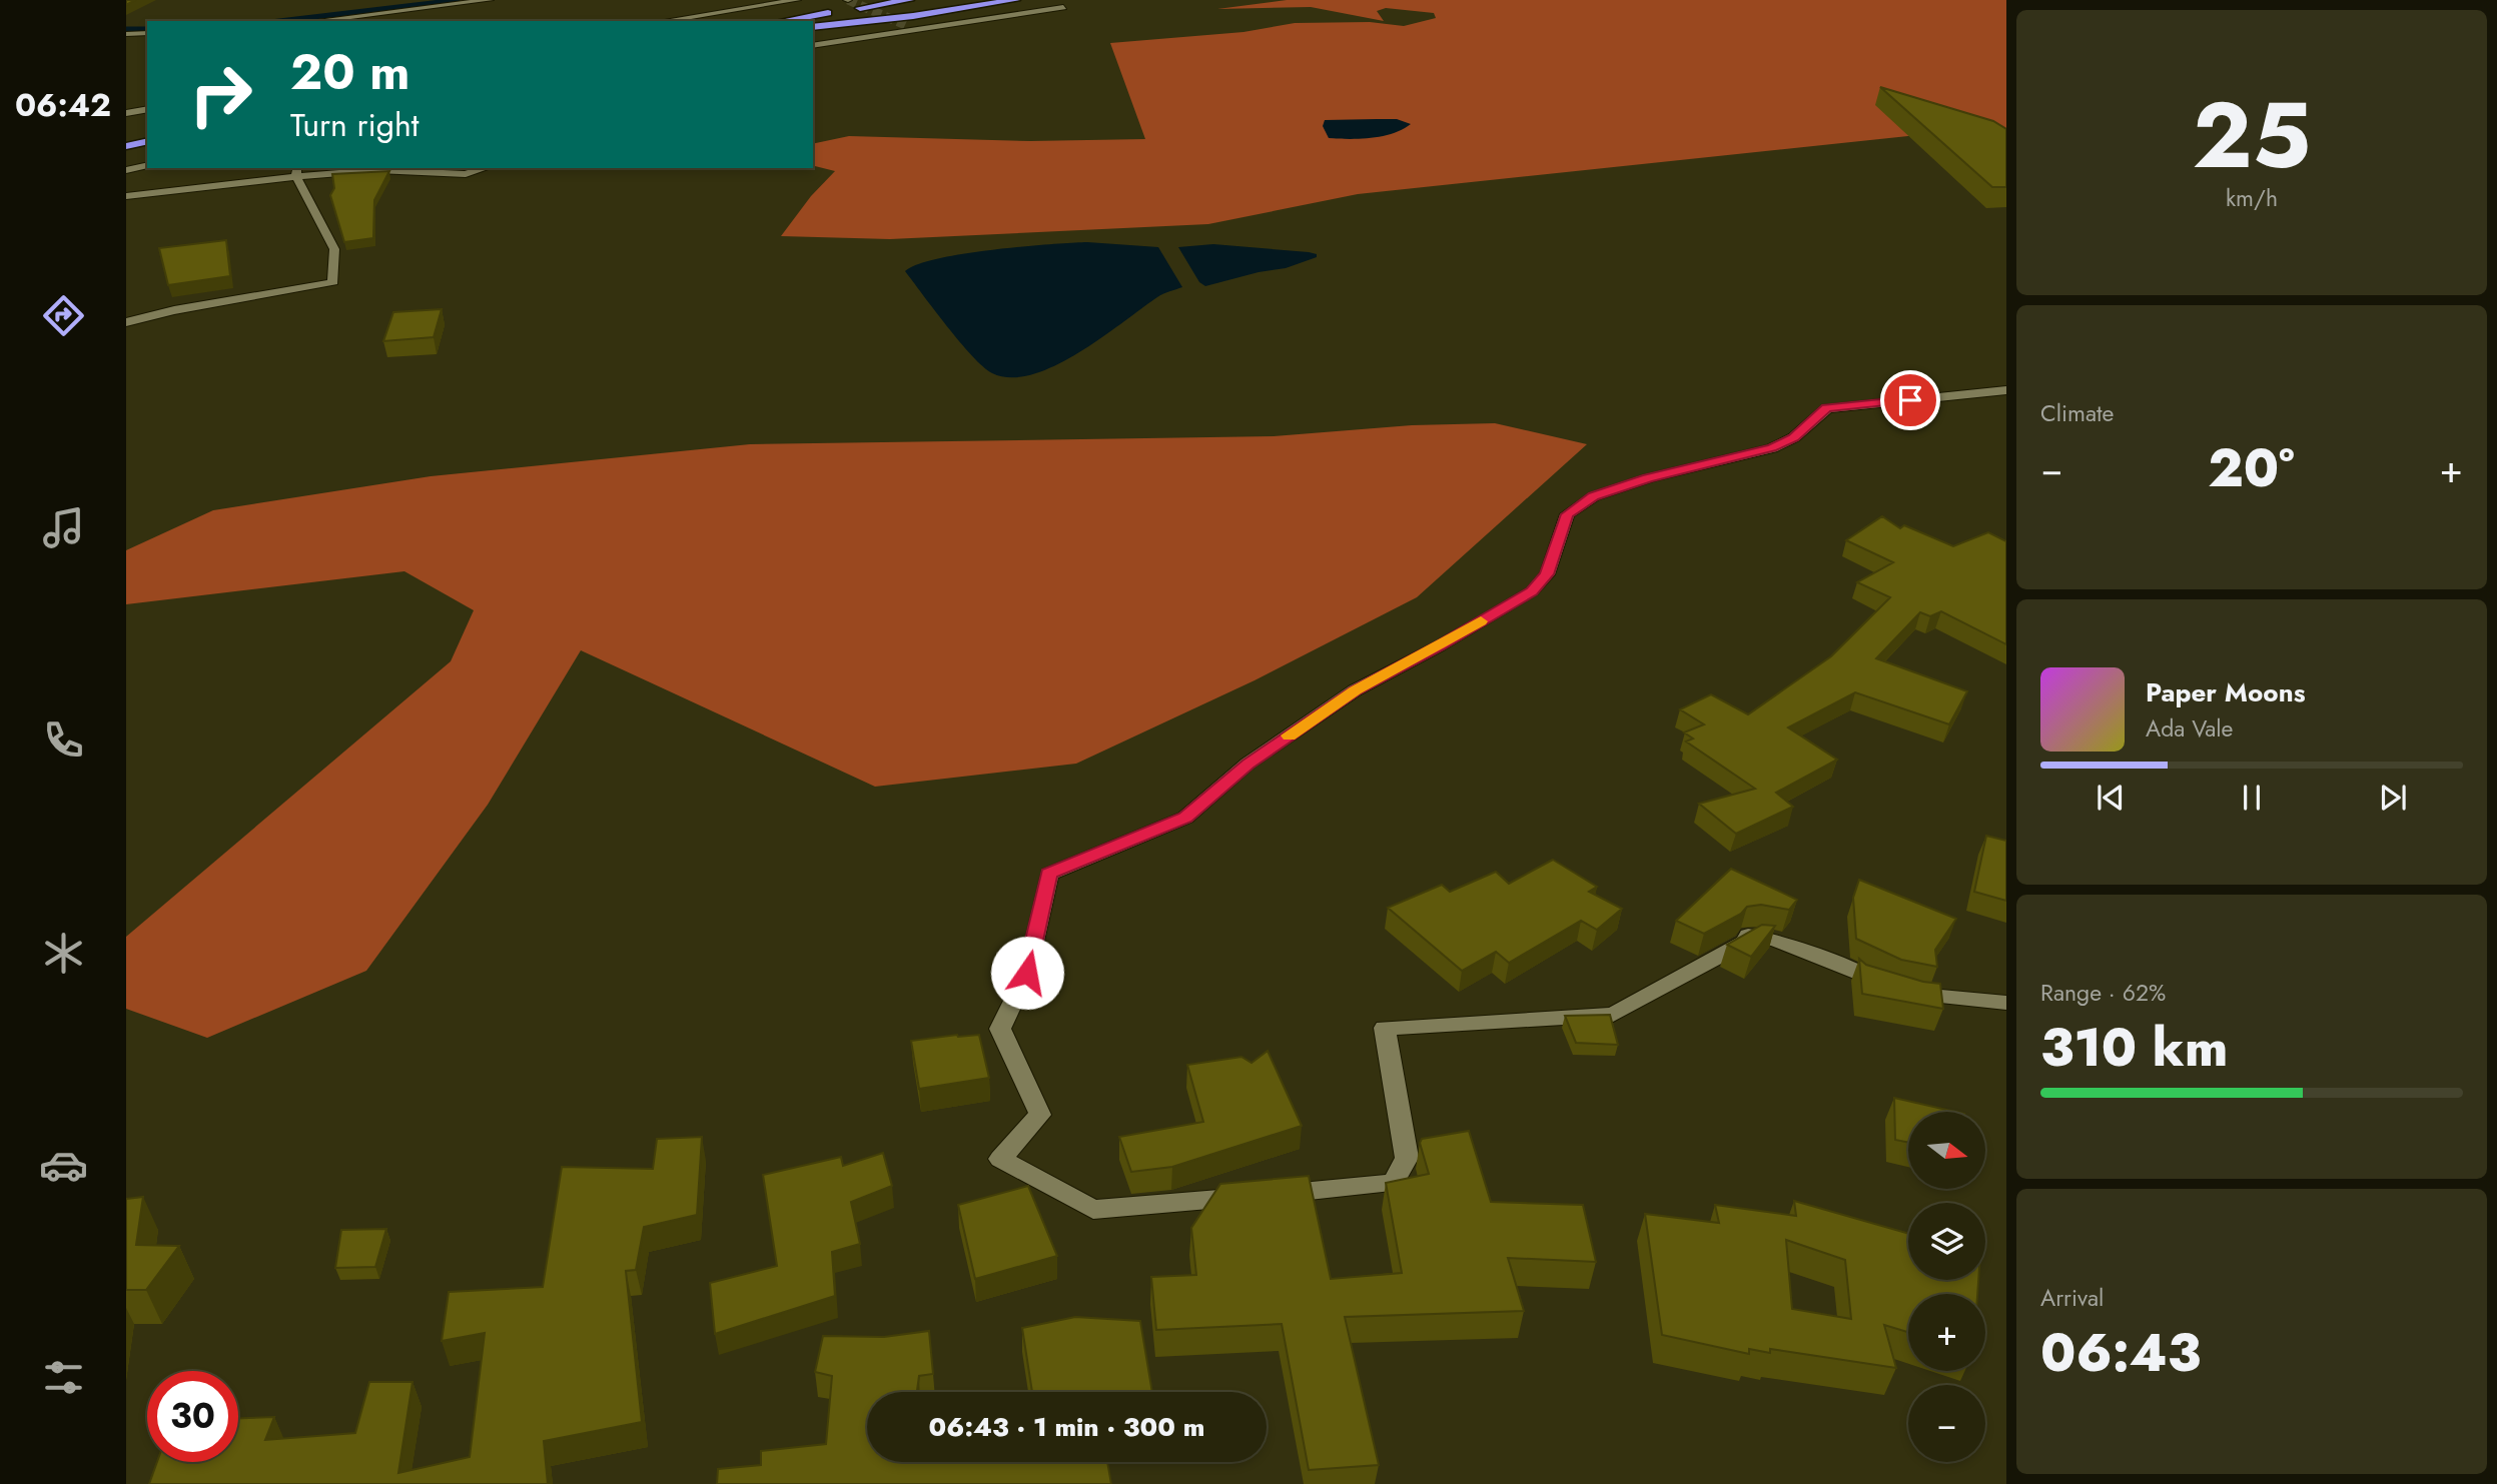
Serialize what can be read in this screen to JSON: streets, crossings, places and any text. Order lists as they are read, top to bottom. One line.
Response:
{"north":"right","page":{"tabs":"06:42","tile":[["25","km/h"],"Climate",["Range · 62%","310 km"],["Arrival","06:43"]],"turn":["20 m","Turn right"],"heat":["−","20°","+"],"song":["Paper Moons","Ada Vale"],"map_buttons":["+","−"],"limit":"30","trip":"06:43 · 1 min · 300 m"}}
